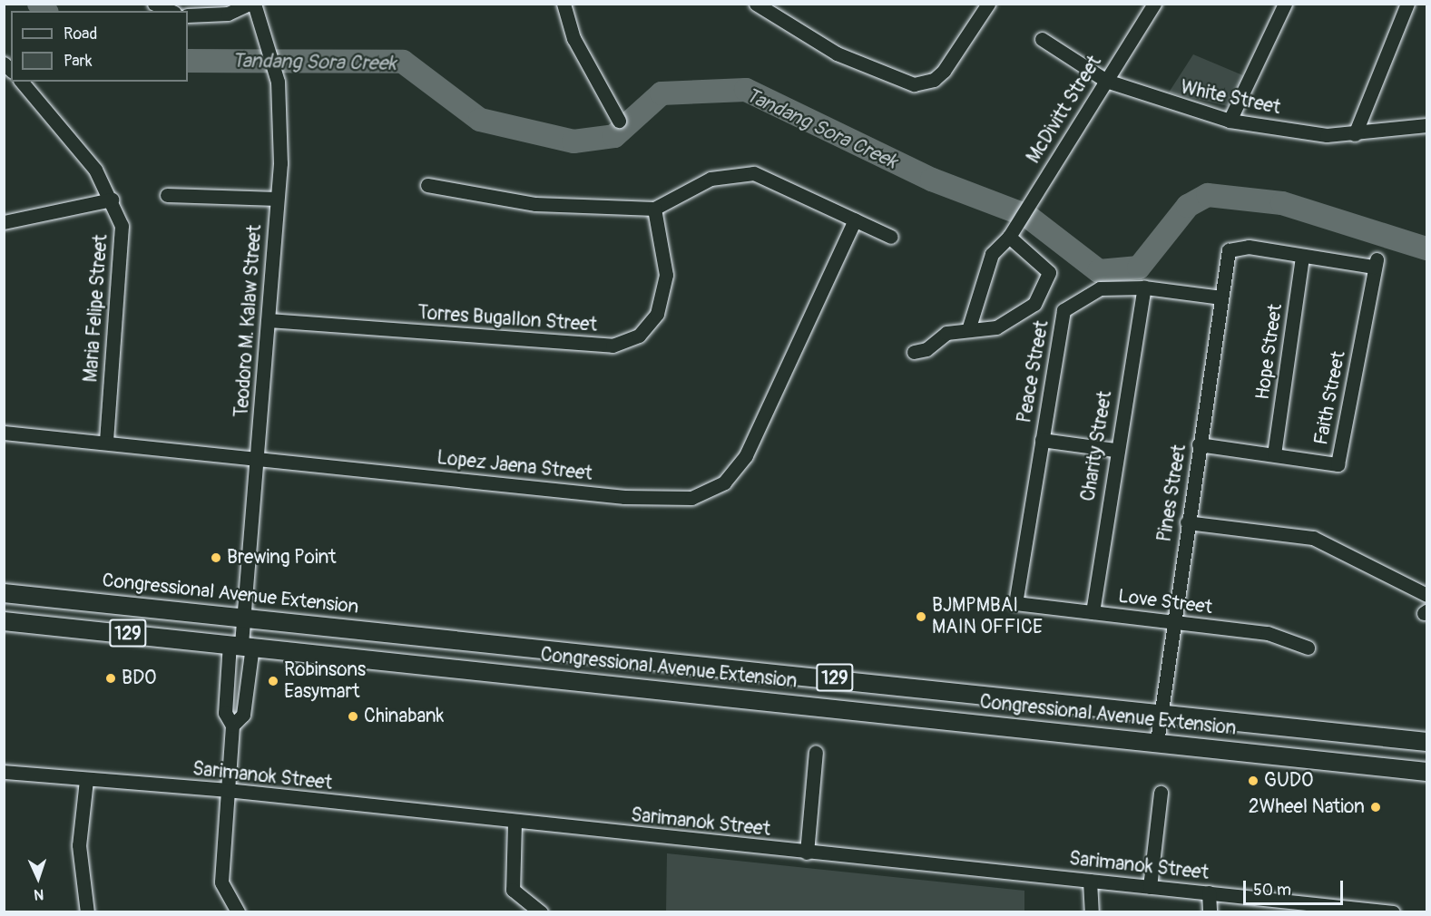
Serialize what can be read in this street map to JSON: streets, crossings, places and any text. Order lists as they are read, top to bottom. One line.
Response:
{"streets":{"main road":["Congressional Avenue Extension","129"],"street":["White Street","McDivitt Street","Maria Felipe Street","Torres Bugallon Street","Teodoro M. Kalaw Street","Hope Street","Peace Street","Faith Street","Charity Street","Lopez Jaena Street","Pines Street","Love Street","Sarimanok Street"]},"crossings":[["White Street","McDivitt Street"],["Maria Felipe Street","Lopez Jaena Street"],["Torres Bugallon Street","Teodoro M. Kalaw Street"],["Teodoro M. Kalaw Street","Lopez Jaena Street"],["Teodoro M. Kalaw Street","Congressional Avenue Extension"],["Teodoro M. Kalaw Street","Sarimanok Street"],["Hope Street","Faith Street"],["Peace Street","Charity Street"],["Peace Street","Pines Street"],["Peace Street","Love Street"],["Faith Street","Pines Street"],["Charity Street","Love Street"],["Pines Street","Congressional Avenue Extension"],["Pines Street","Love Street"]],"water":["Tandang Sora Creek"],"places":["Brewing Point","BJMPMBAI MAIN OFFICE","BDO","Robinsons Easymart","Chinabank","GUDO","2Wheel Nation"],"legend":["Road","Park"],"scale_bar":"50 m","north":"bottom"}
